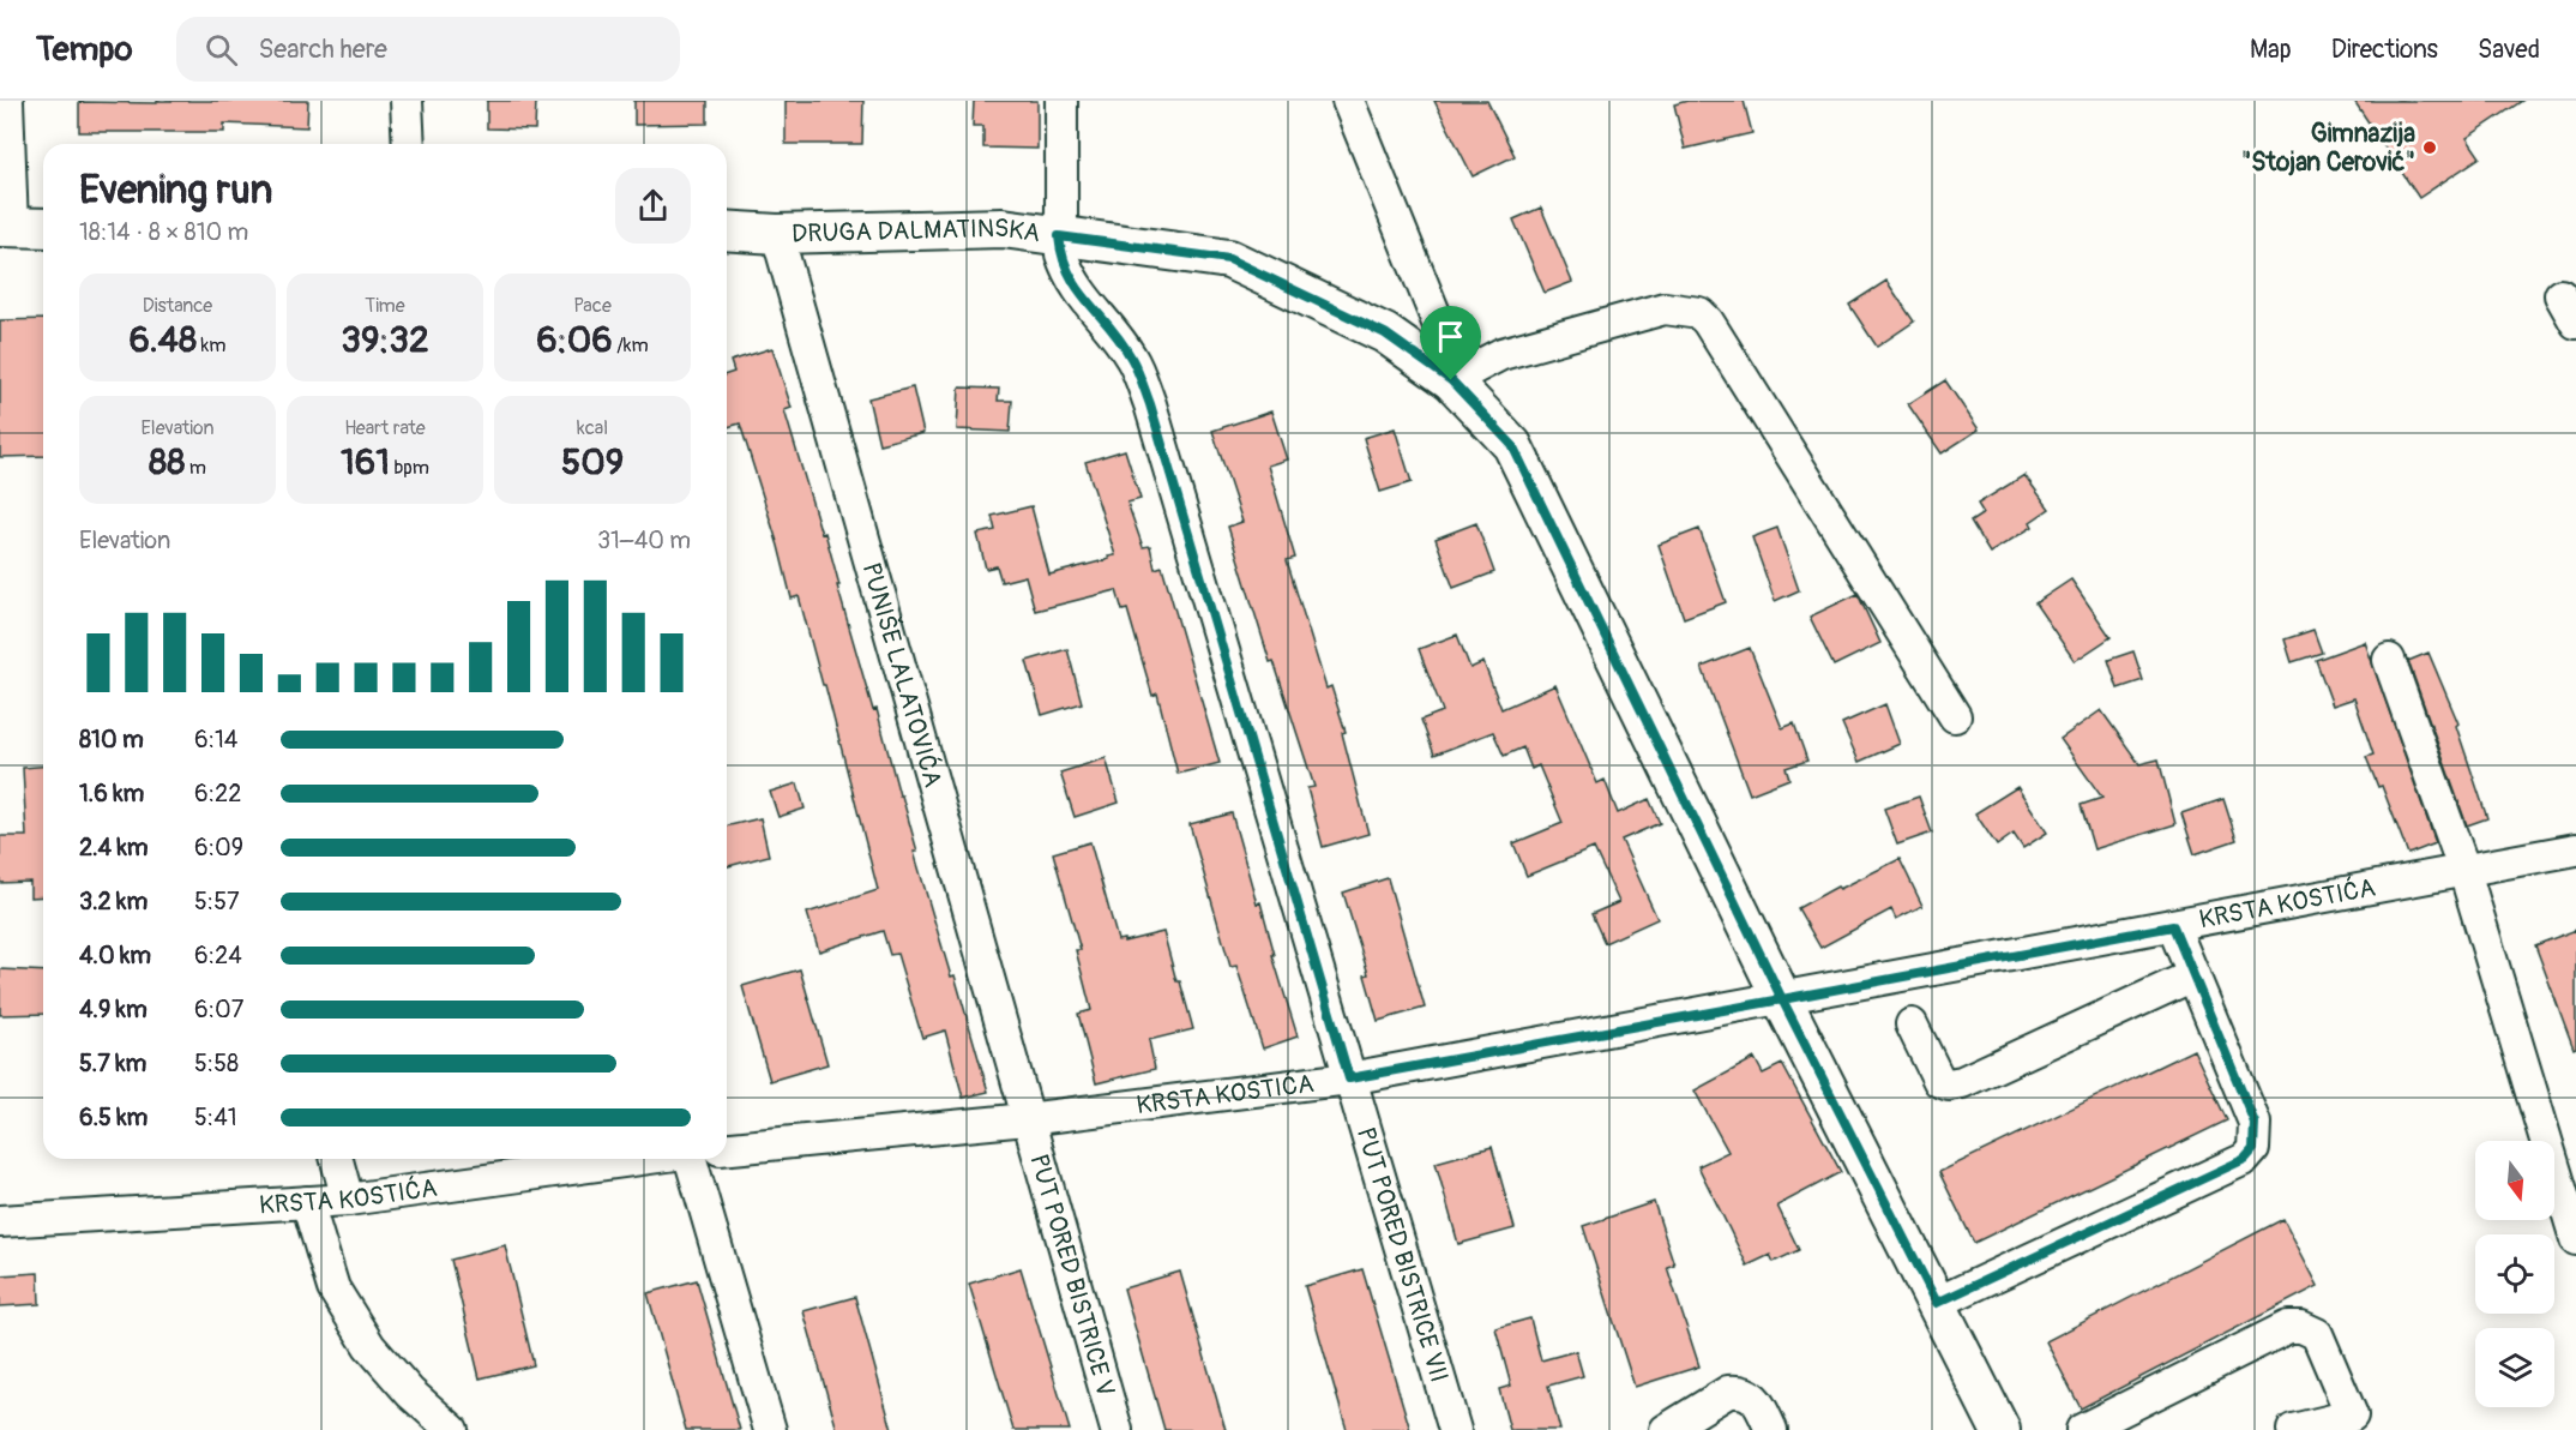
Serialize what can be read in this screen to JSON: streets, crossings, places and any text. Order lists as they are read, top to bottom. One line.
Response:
{"streets":{"street":["DRUGA DALMATINSKA","PUNIŠE LALATOVIĆA","KRSTA KOSTIĆA","PUT PORED BISTRICE VII","PUT PORED BISTRICE V"]},"crossings":[["DRUGA DALMATINSKA","PUNIŠE LALATOVIĆA"],["DRUGA DALMATINSKA","KRSTA KOSTIĆA"],["DRUGA DALMATINSKA","PUT PORED BISTRICE VII"],["PUNIŠE LALATOVIĆA","KRSTA KOSTIĆA"],["PUNIŠE LALATOVIĆA","PUT PORED BISTRICE V"],["KRSTA KOSTIĆA","PUT PORED BISTRICE VII"],["KRSTA KOSTIĆA","PUT PORED BISTRICE V"]],"places":["Gimnazija \"Stojan Cerović\""],"north":"bottom","page":{"header":"Tempo","search":"Search here","nav":["Map","Directions","Saved"],"heading":["Evening run","18:14 · 8 × 810 m"],"stats":[["Distance","6.48 km"],["Time","39:32"],["Pace","6:06 /km"],["Elevation","88 m"],["Heart rate","161 bpm"],["kcal","509"]],"chart":["Elevation","31–40 m"],"list":[{"name":"810 m","note":"6:14"},{"name":"1.6 km","note":"6:22"},{"name":"2.4 km","note":"6:09"},{"name":"3.2 km","note":"5:57"},{"name":"4.0 km","note":"6:24"},{"name":"4.9 km","note":"6:07"},{"name":"5.7 km","note":"5:58"},{"name":"6.5 km","note":"5:41"}]}}
